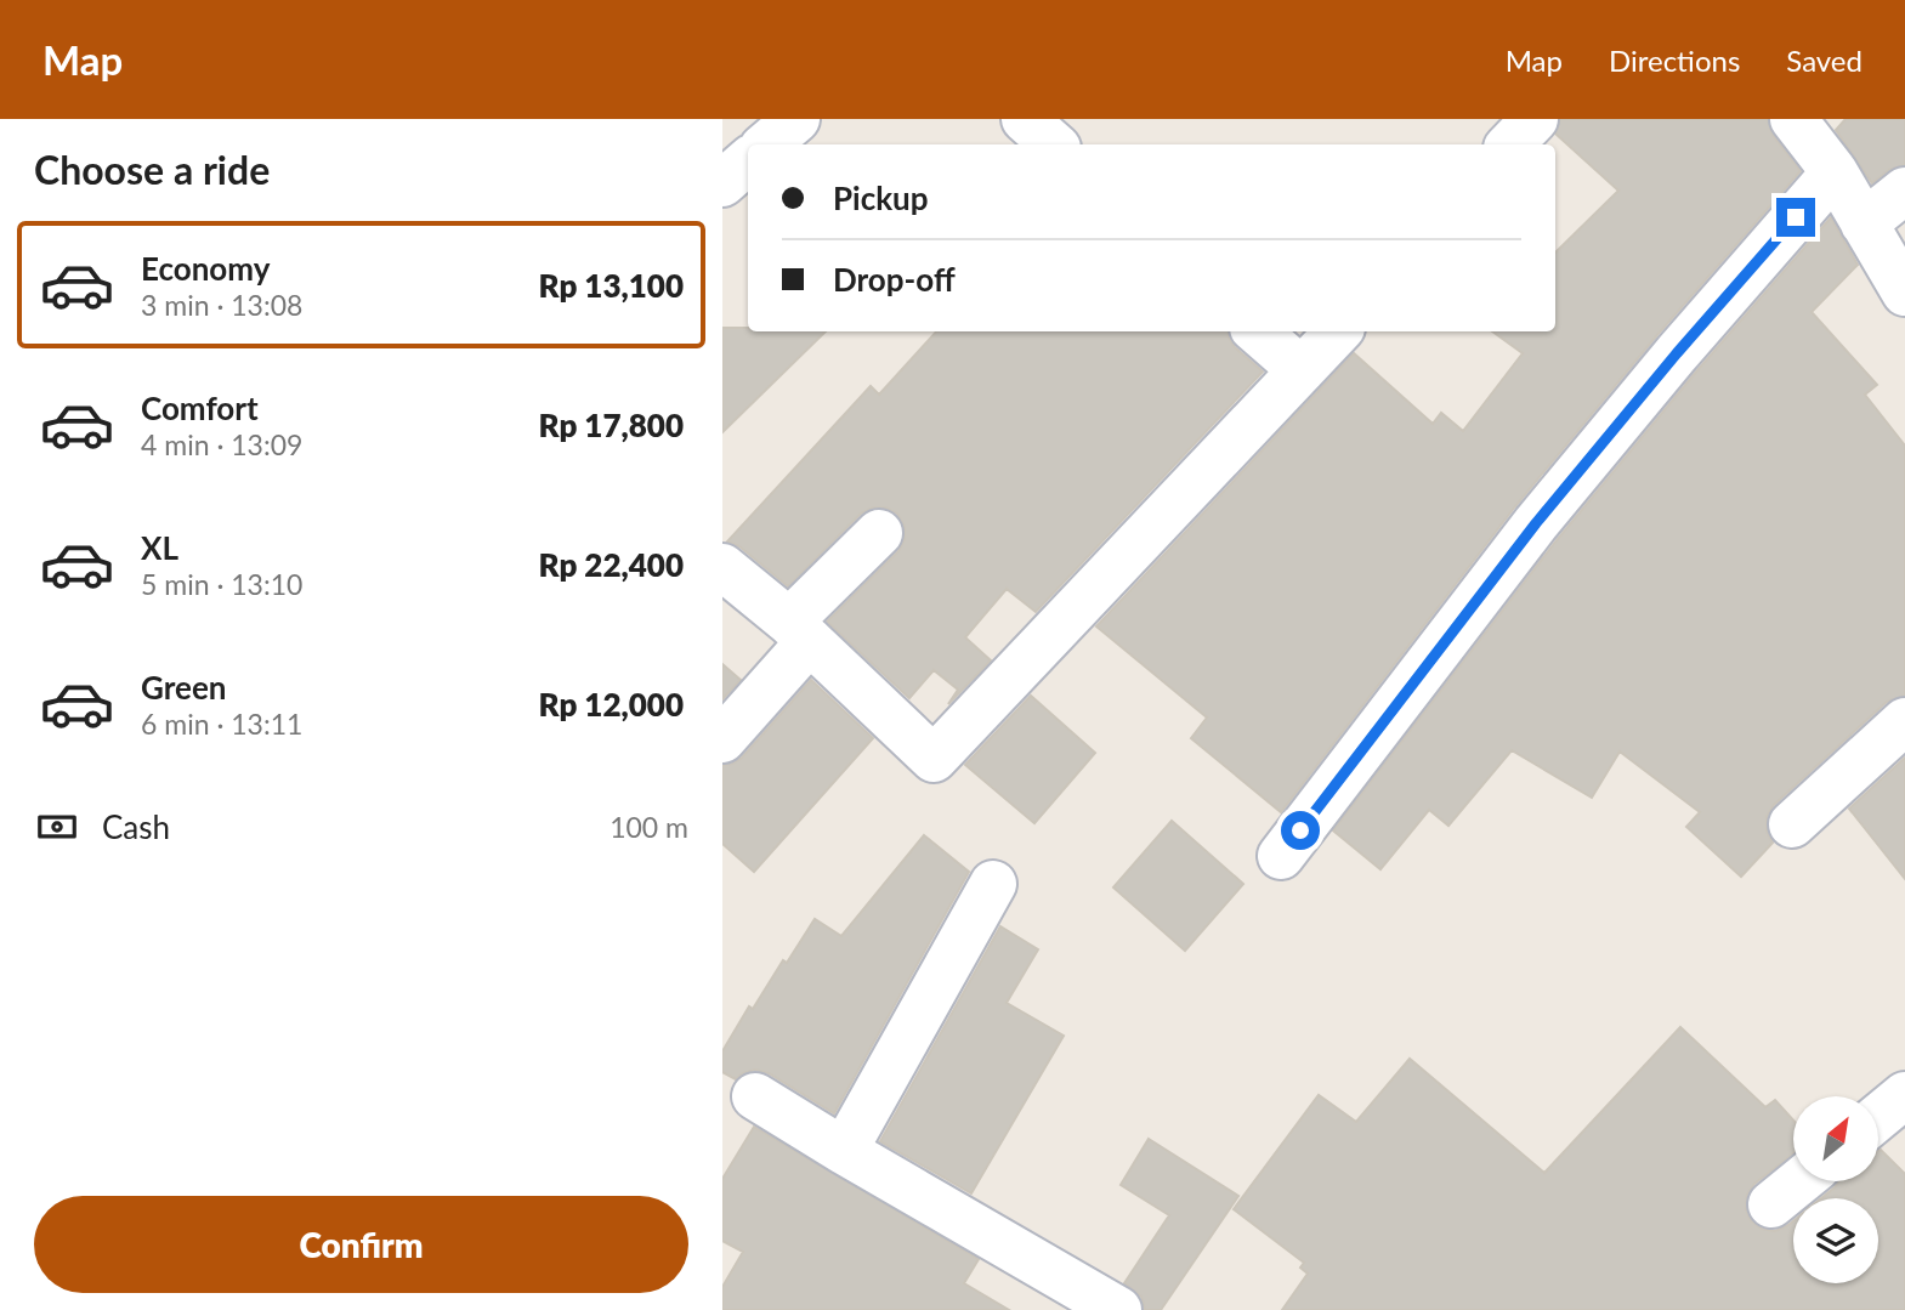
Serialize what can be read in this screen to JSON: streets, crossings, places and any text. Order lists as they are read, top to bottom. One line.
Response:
{"north":"top right","page":{"header":"Map","nav":["Map","Directions","Saved"],"heading":"Choose a ride","banner":["Pickup","Drop-off"],"list":[{"name":"Economy","note":"3 min · 13:08","value":"Rp 13,100"},{"name":"Comfort","note":"4 min · 13:09","value":"Rp 17,800"},{"name":"XL","note":"5 min · 13:10","value":"Rp 22,400"},{"name":"Green","note":"6 min · 13:11","value":"Rp 12,000"}],"pay":["Cash","100 m"],"buttons":"Confirm"}}
